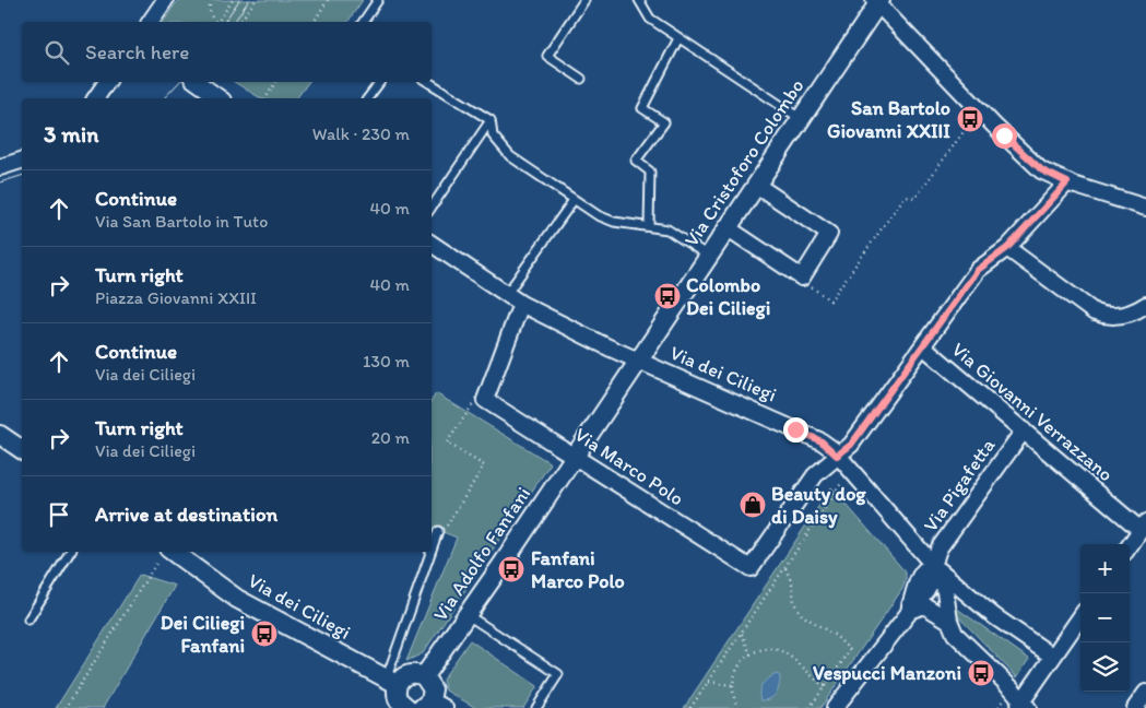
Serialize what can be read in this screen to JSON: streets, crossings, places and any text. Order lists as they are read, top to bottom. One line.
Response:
{"streets":{"street":["Via Cristoforo Colombo","Via dei Ciliegi","Via Giovanni Verrazzano","Via Marco Polo","Via Pigafetta","Via Adolfo Fanfani"]},"crossings":[["Via Cristoforo Colombo","Via dei Ciliegi"],["Via Cristoforo Colombo","Via Marco Polo"],["Via Cristoforo Colombo","Via Adolfo Fanfani"],["Via dei Ciliegi","Via Marco Polo"],["Via dei Ciliegi","Via Pigafetta"],["Via Giovanni Verrazzano","Via Pigafetta"],["Via Marco Polo","Via Adolfo Fanfani"]],"places":{"bus stop":["San Bartolo Giovanni XXIII","Colombo Dei Ciliegi","Fanfani Marco Polo","Dei Ciliegi Fanfani","Vespucci Manzoni"],"shop":["Beauty dog di Daisy"]},"page":{"search":"Search here","heading":["3 min","Walk · 230 m"],"list":[["Continue","Via San Bartolo in Tuto","40 m"],["Turn right","Piazza Giovanni XXIII","40 m"],["Continue","Via dei Ciliegi","130 m"],["Turn right","Via dei Ciliegi","20 m"],"Arrive at destination"],"map_buttons":["+","−"]}}
